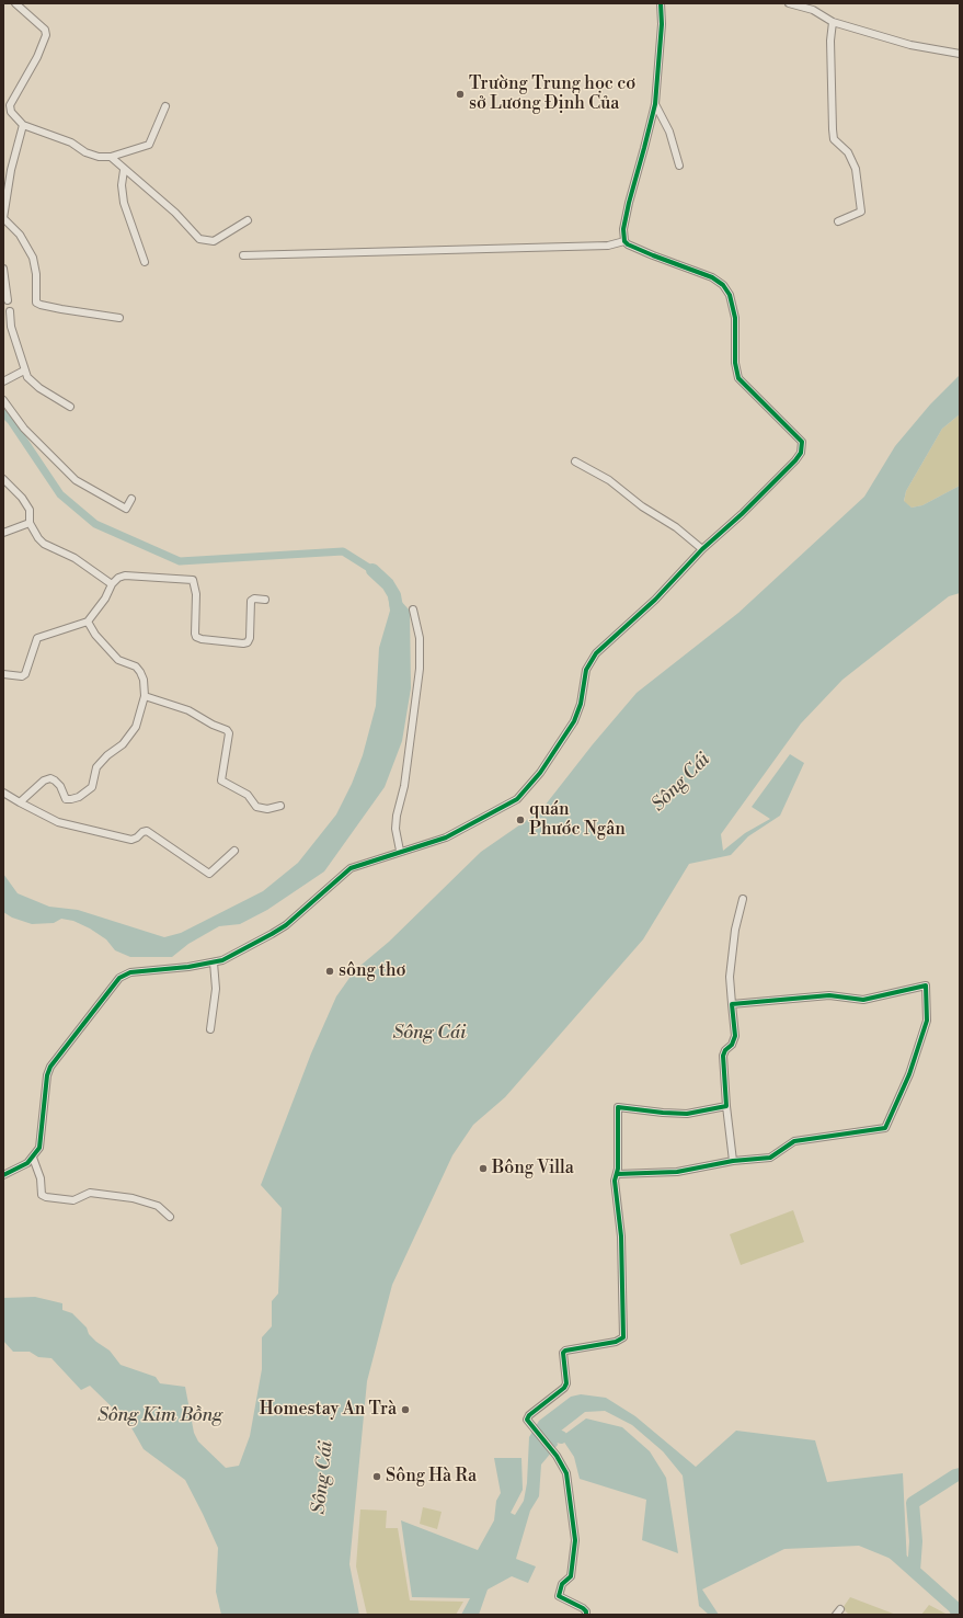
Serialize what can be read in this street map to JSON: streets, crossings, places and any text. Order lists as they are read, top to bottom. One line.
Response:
{"water":["Sông Cái","Sông Kim Bồng"],"places":["Trường Trung học cơ sở Lương Định Của","quán Phước Ngân","sông thơ","Bông Villa","Homestay An Trà","Sông Hà Ra"]}
